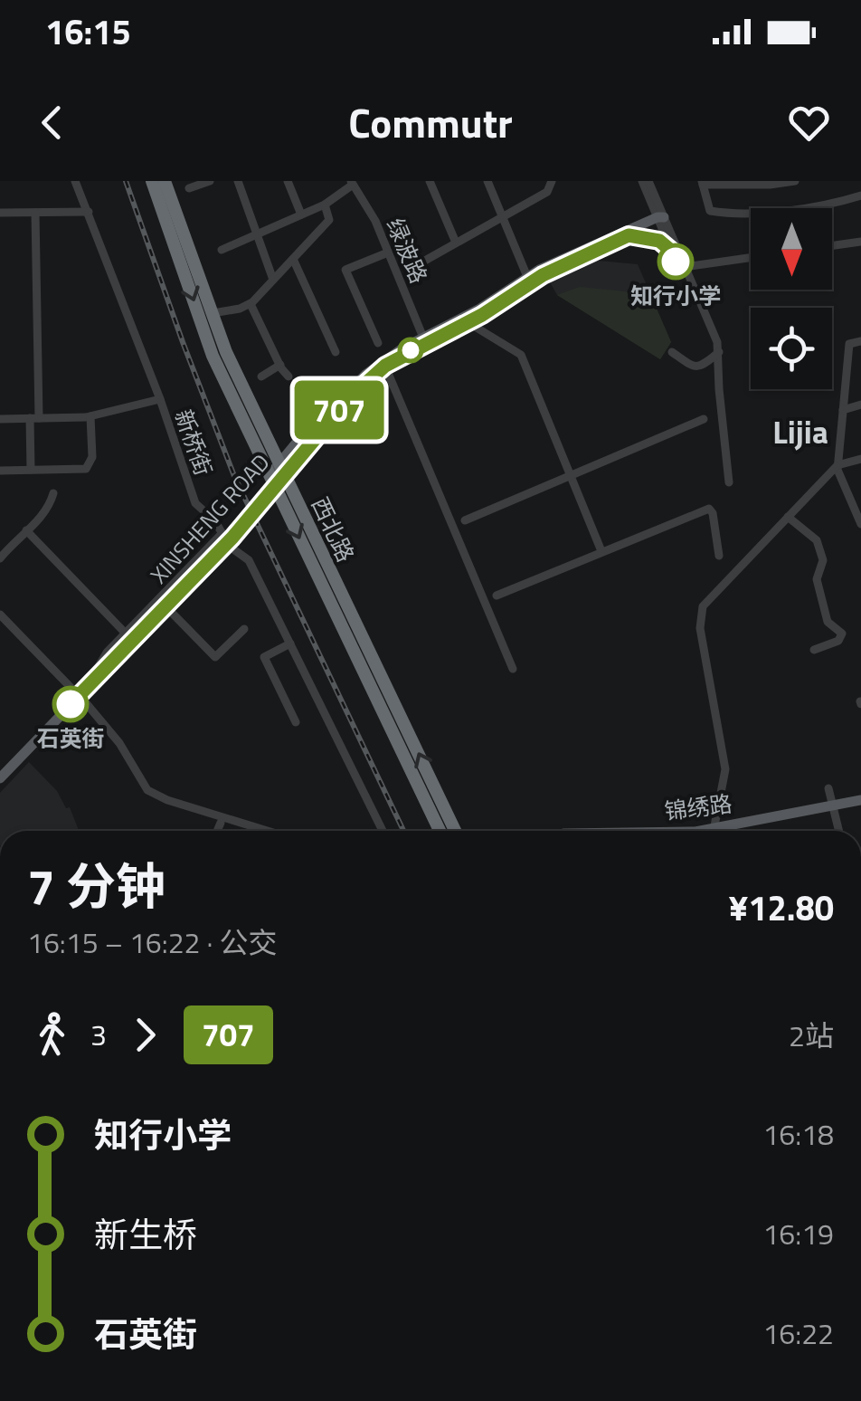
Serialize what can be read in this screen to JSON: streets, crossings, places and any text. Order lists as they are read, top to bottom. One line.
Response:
{"streets":{"highway":["西北路"],"main road":["XINSHENG ROAD","锦绣路"],"street":["绿波路","新桥街"]},"crossings":[["绿波路","XINSHENG ROAD"]],"districts":["Lijia"],"places":["知行小学","石英街"],"lines":["bus line 707"],"north":"bottom","page":{"status":"16:15","header":"Commutr","on_map":"707","heading":["7 分钟","16:15 – 16:22 · 公交","¥12.80"],"legs":["3","707","2站"],"list":[{"name":"知行小学","value":"16:18"},{"name":"新生桥","value":"16:19"},{"name":"石英街","value":"16:22"}]}}
